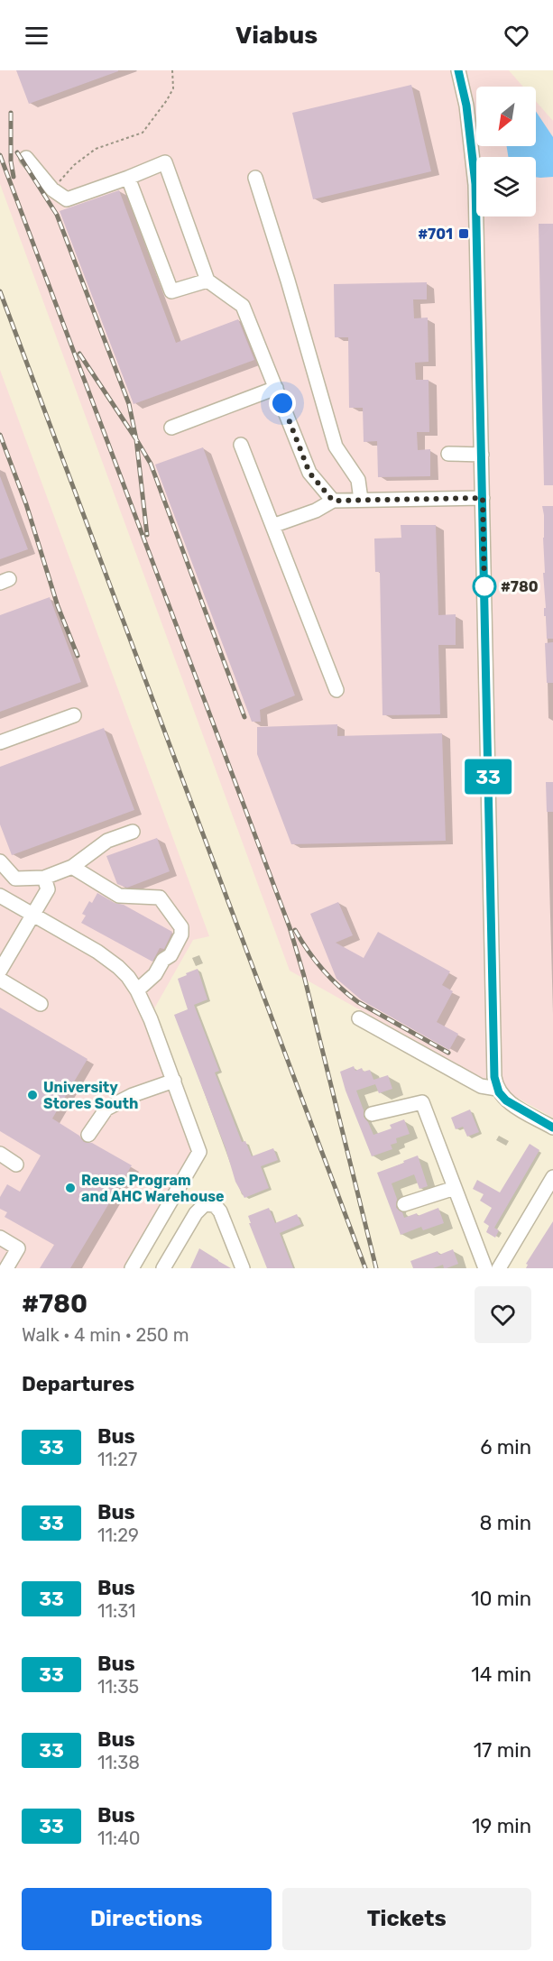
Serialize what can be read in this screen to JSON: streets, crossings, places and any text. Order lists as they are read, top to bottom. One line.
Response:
{"places":{"transit":["#701"],"other":["#780","University Stores South","Reuse Program and AHC Warehouse"]},"lines":["bus line 33"],"north":"bottom left","page":{"header":"Viabus","on_map":"33","heading":[["#780","Walk · 4 min · 250 m"],"Departures"],"list":[{"mark":"33","name":"Bus","note":"11:27","value":"6 min"},{"mark":"33","name":"Bus","note":"11:29","value":"8 min"},{"mark":"33","name":"Bus","note":"11:31","value":"10 min"},{"mark":"33","name":"Bus","note":"11:35","value":"14 min"},{"mark":"33","name":"Bus","note":"11:38","value":"17 min"},{"mark":"33","name":"Bus","note":"11:40","value":"19 min"}],"buttons":["Directions","Tickets"]}}
